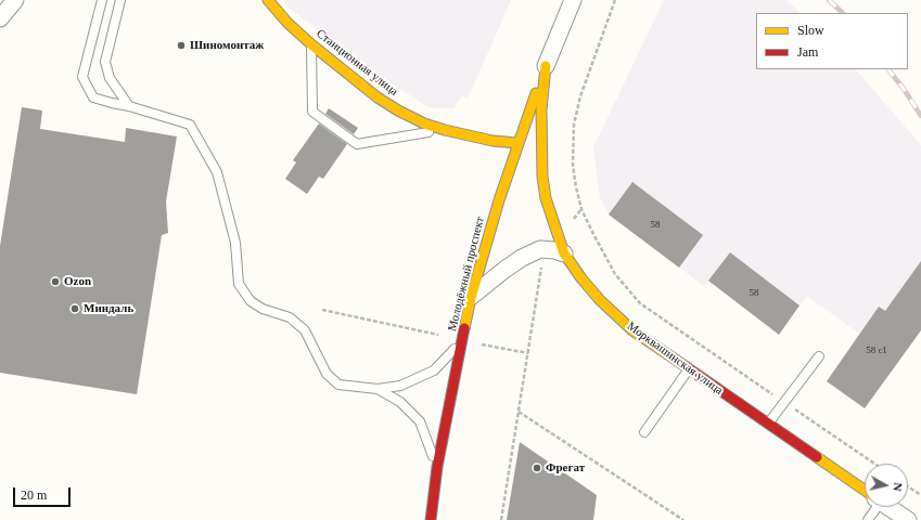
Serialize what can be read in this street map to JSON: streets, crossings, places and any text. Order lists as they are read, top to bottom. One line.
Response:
{"streets":{"street":["Станционная улица","Молодёжный проспект","Морквашинская улица"]},"crossings":[["Станционная улица","Молодёжный проспект"],["Молодёжный проспект","Морквашинская улица"]],"places":["Шиномонтаж","Ozon","Миндаль","Фрегат"],"house_numbers":["58","58","58 с1"],"legend":["Slow","Jam"],"scale_bar":"20 m","north":"right"}
